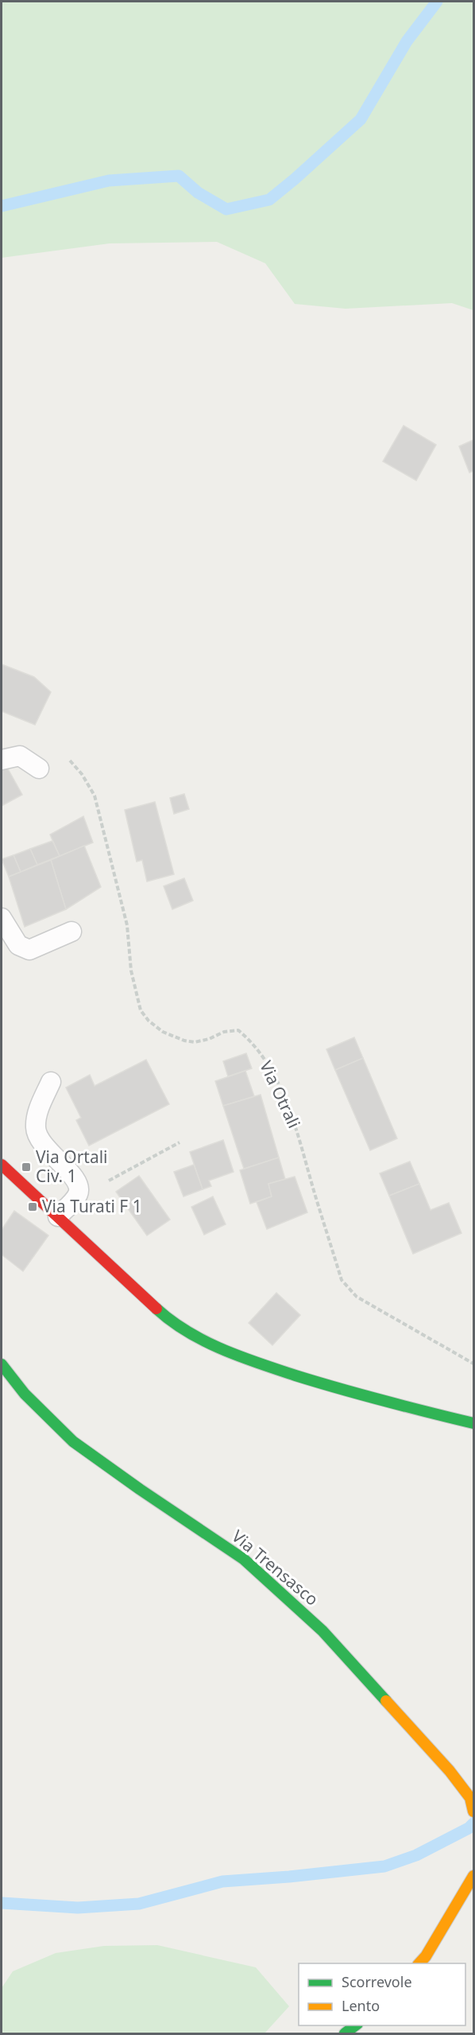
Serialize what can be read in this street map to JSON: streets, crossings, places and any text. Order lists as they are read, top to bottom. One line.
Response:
{"streets":{"main road":["Via Trensasco"],"path":["Via Otrali"]},"places":{"transit":["Via Ortali Civ. 1","Via Turati F 1"]},"legend":["Scorrevole","Lento"]}
